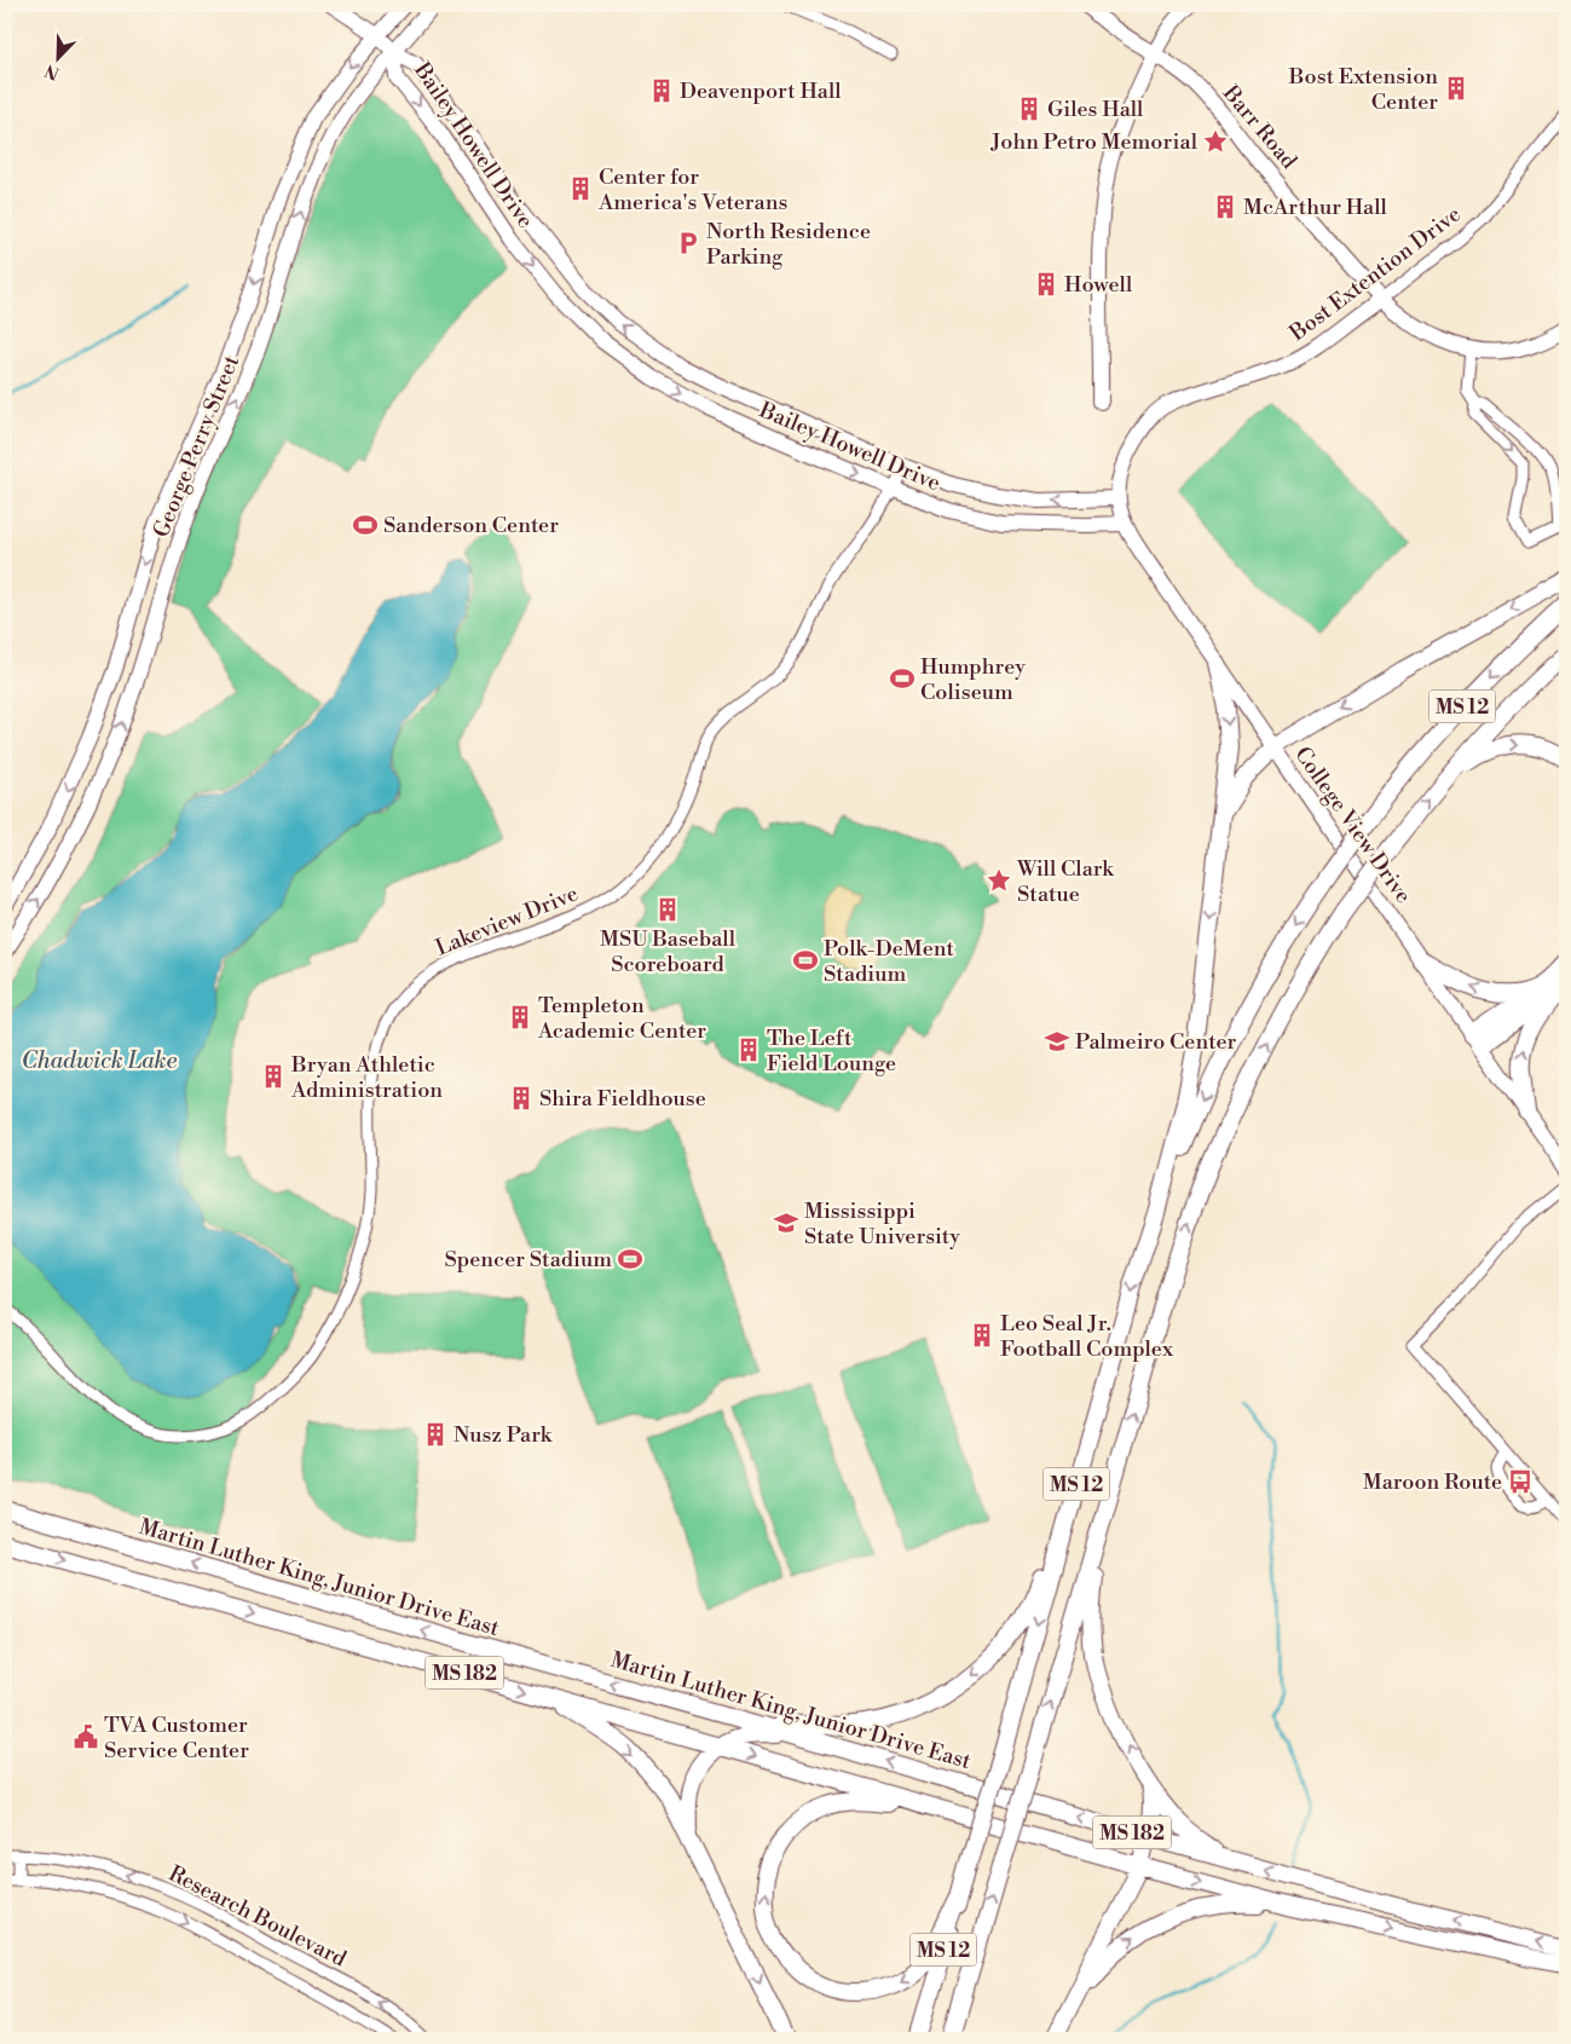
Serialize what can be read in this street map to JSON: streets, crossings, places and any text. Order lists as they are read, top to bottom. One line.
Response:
{"streets":{"main road":["MS 12","Martin Luther King, Junior Drive East","MS 182"],"street":["Barr Road","Bailey Howell Drive","Bost Extention Drive","George Perry Street","College View Drive","Lakeview Drive","Research Boulevard"]},"crossings":[["Barr Road","Bost Extention Drive"],["Bailey Howell Drive","Bost Extention Drive"],["Bailey Howell Drive","George Perry Street"],["Bailey Howell Drive","College View Drive"],["Bailey Howell Drive","Lakeview Drive"],["Bost Extention Drive","College View Drive"]],"water":["Chadwick Lake"],"places":{"building":["Bost Extension Center","Deavenport Hall","Giles Hall","Center for America's Veterans","McArthur Hall","Howell","MSU Baseball Scoreboard","Templeton Academic Center","The Left Field Lounge","Bryan Athletic Administration","Shira Fieldhouse","Leo Seal Jr. Football Complex","Nusz Park"],"place":["John Petro Memorial","Will Clark Statue"],"parking":["North Residence Parking"],"sports":["Sanderson Center","Humphrey Coliseum","Polk-DeMent Stadium","Spencer Stadium"],"school or university":["Palmeiro Center","Mississippi State University"],"bus stop":["Maroon Route"],"public building":["TVA Customer Service Center"]},"north":"bottom left"}
